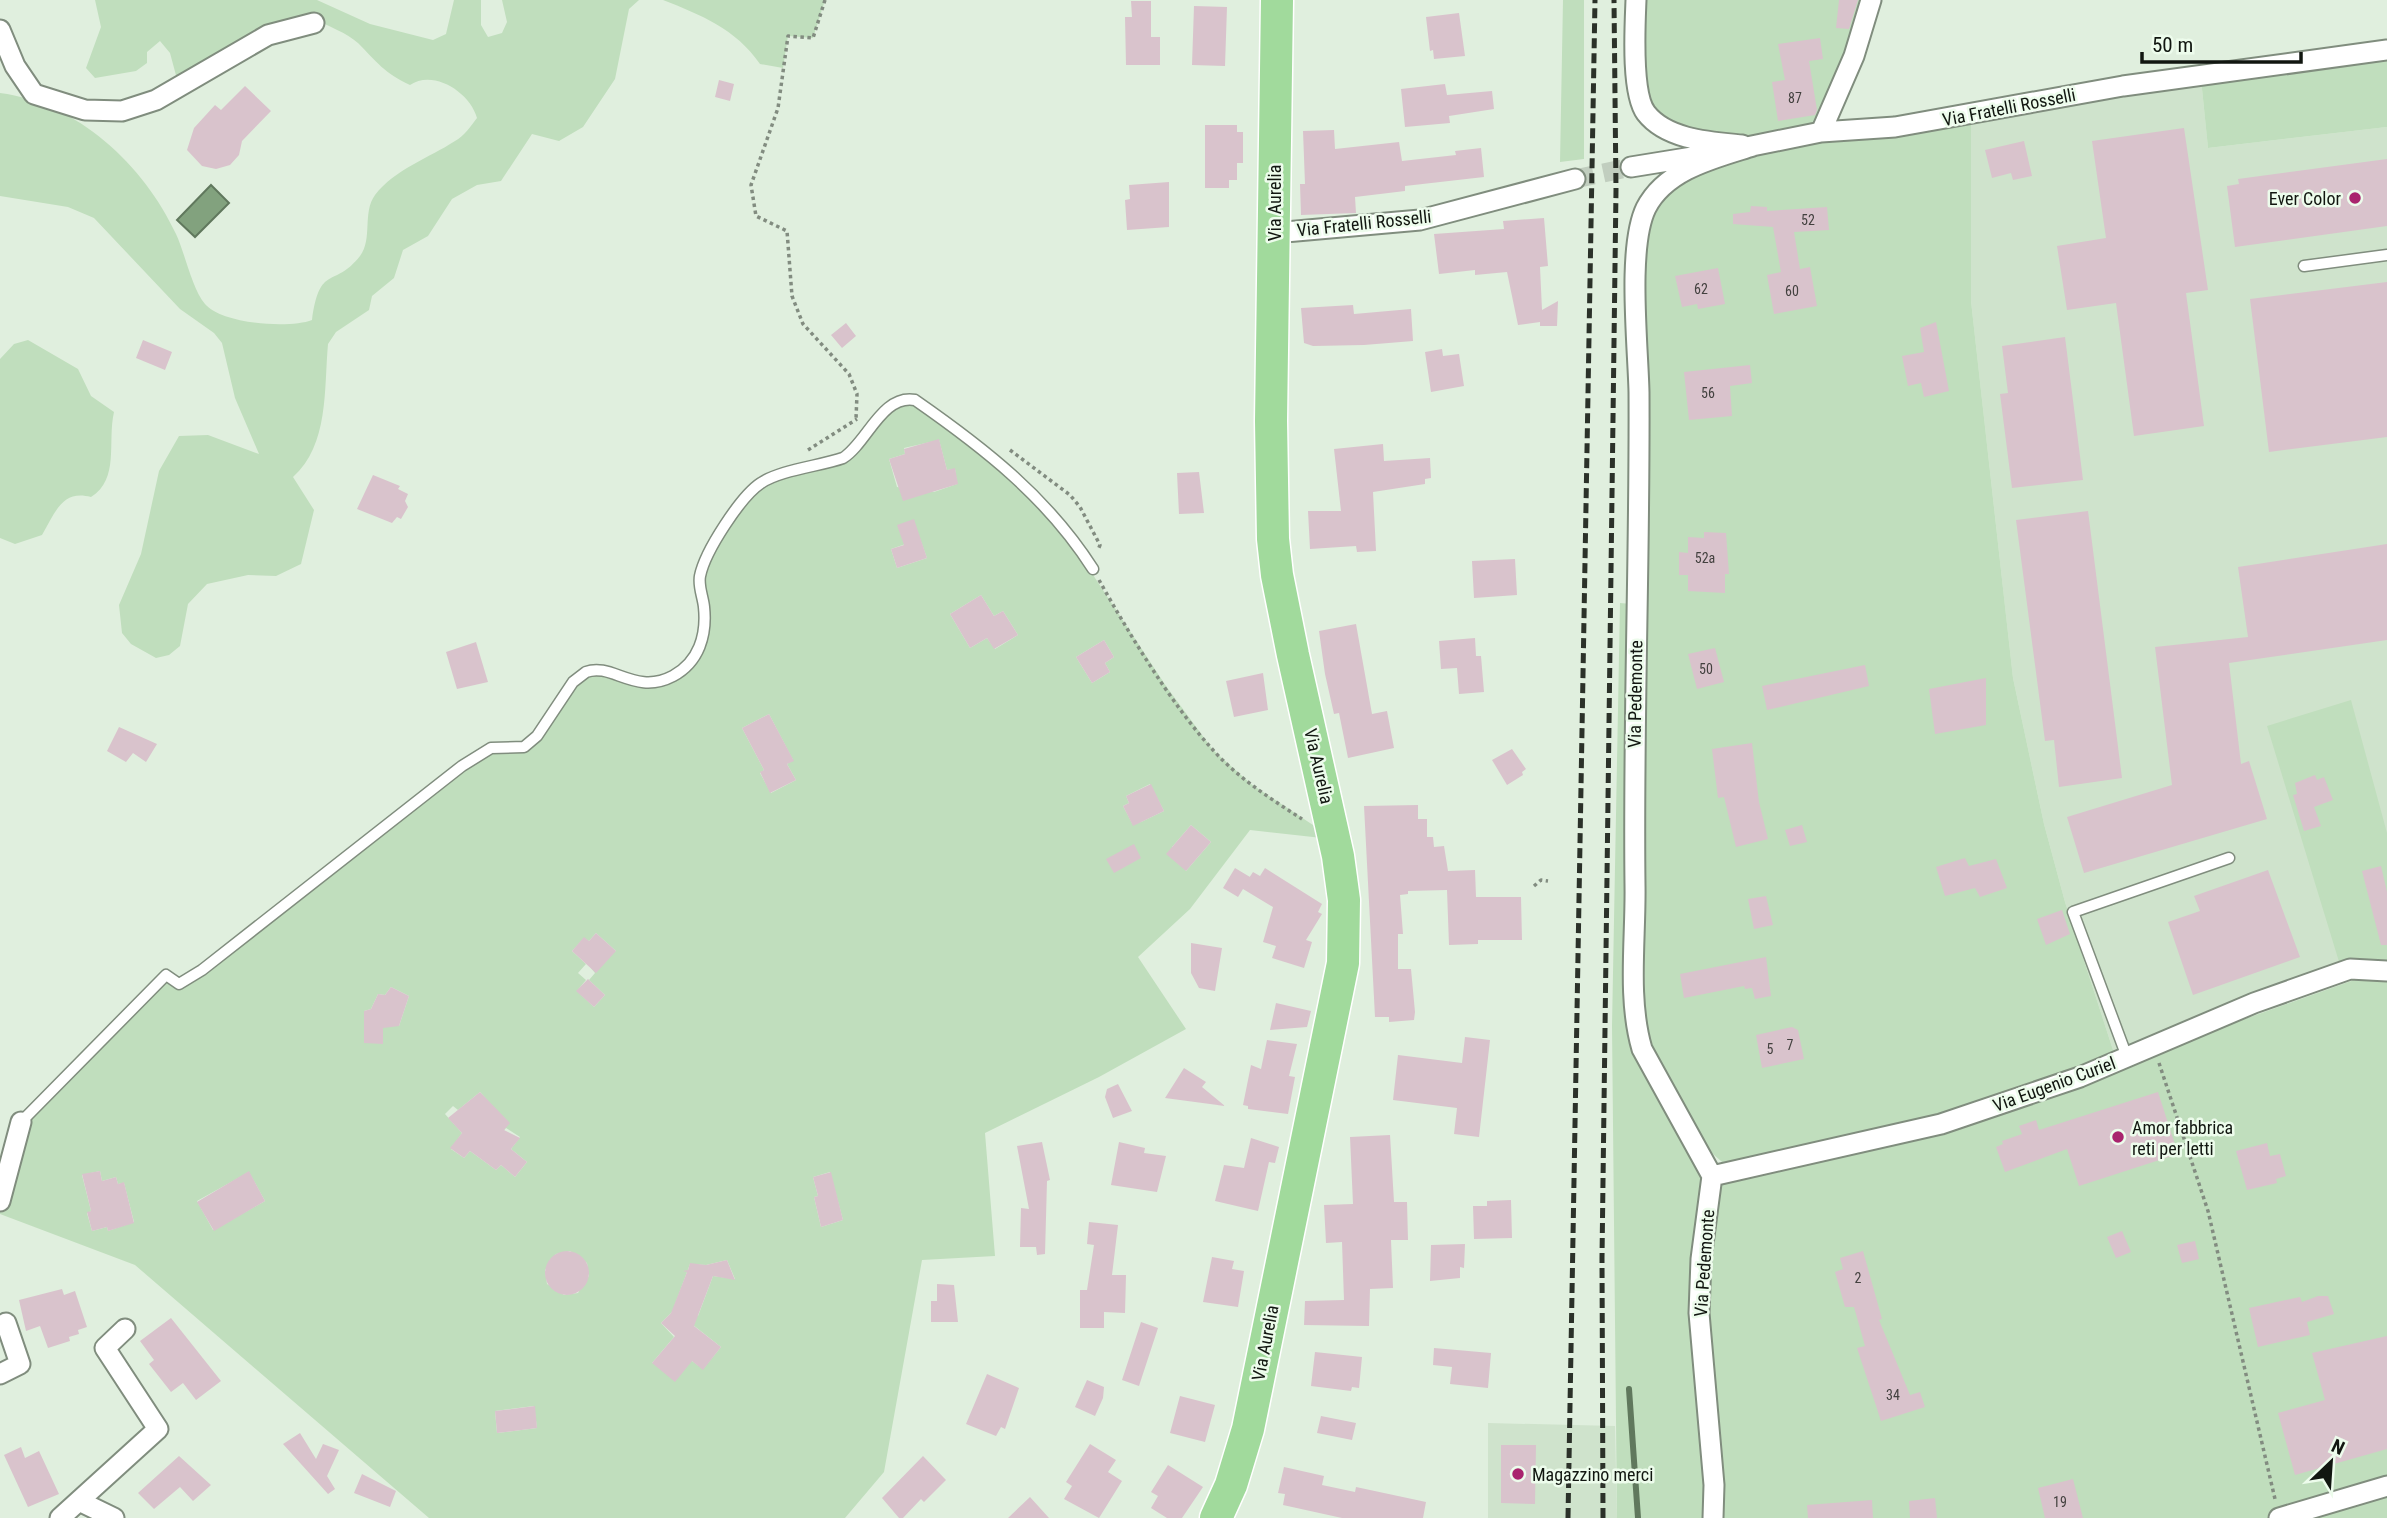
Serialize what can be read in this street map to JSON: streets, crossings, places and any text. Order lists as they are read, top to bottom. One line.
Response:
{"streets":{"main road":["Via Aurelia"],"street":["Via Fratelli Rosselli","Via Pedemonte","Via Eugenio Curiel"]},"crossings":[["Via Fratelli Rosselli","Via Aurelia"],["Via Fratelli Rosselli","Via Pedemonte"],["Via Pedemonte","Via Eugenio Curiel"]],"places":["Ever Color","Amor fabbrica reti per letti","Magazzino merci"],"house_numbers":["87","52","62","60","56","52a","50","7","5","2","34","19"],"scale_bar":"50 m","north":"top right"}
